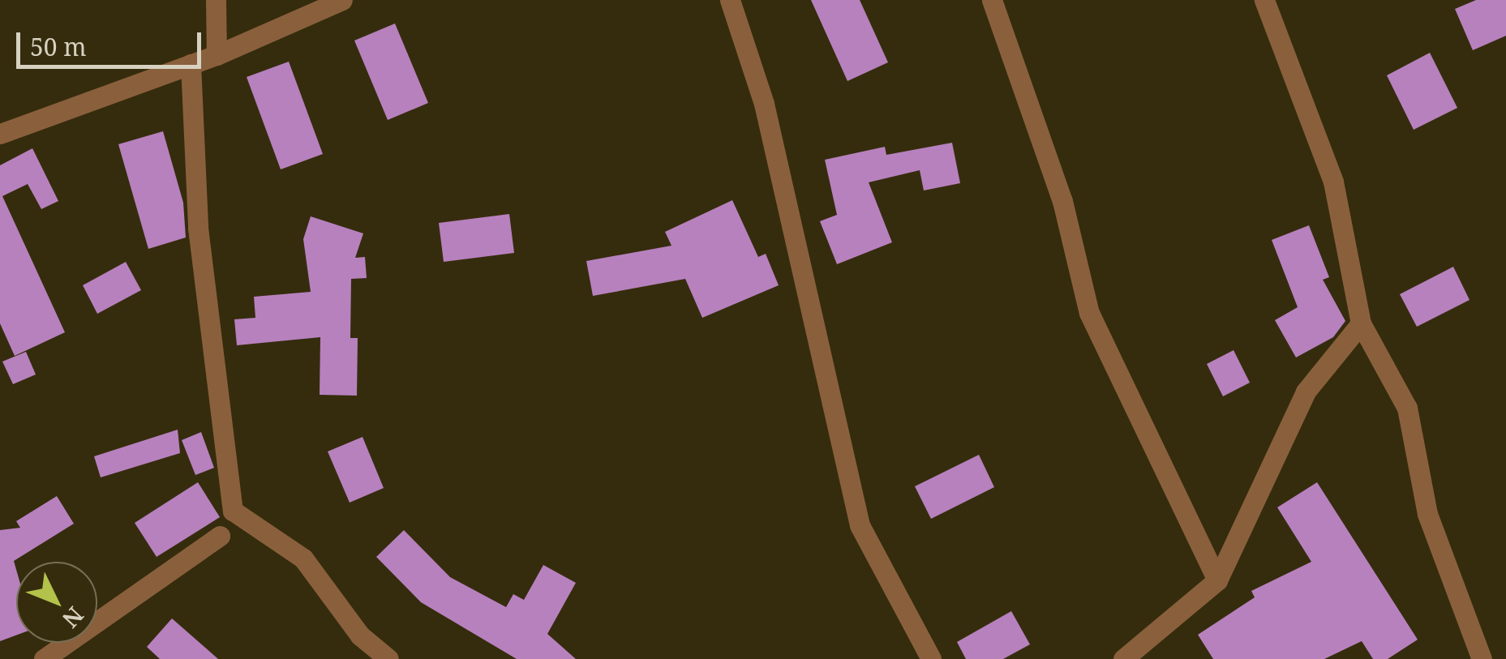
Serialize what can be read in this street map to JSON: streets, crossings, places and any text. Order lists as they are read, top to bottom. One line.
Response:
{"scale_bar":"50 m","north":"bottom right"}
